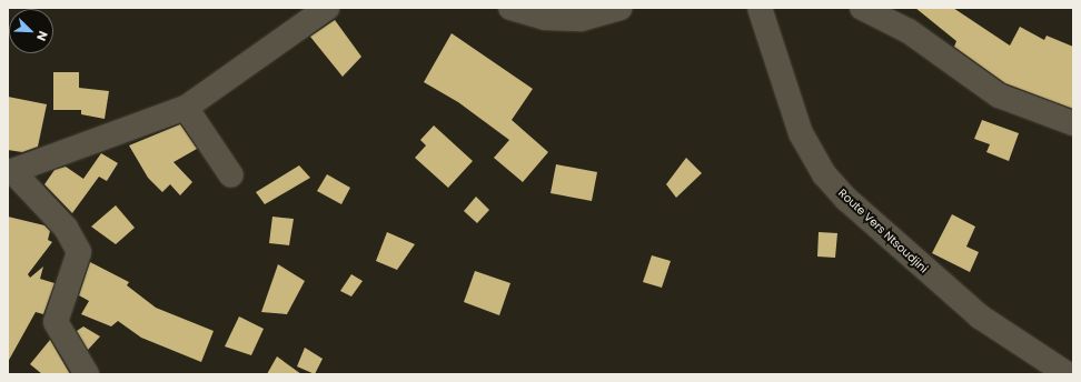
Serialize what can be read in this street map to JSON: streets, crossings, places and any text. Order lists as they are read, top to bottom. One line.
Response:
{"streets":{"street":["Route Vers Ntsoudjini"]},"north":"bottom right"}
